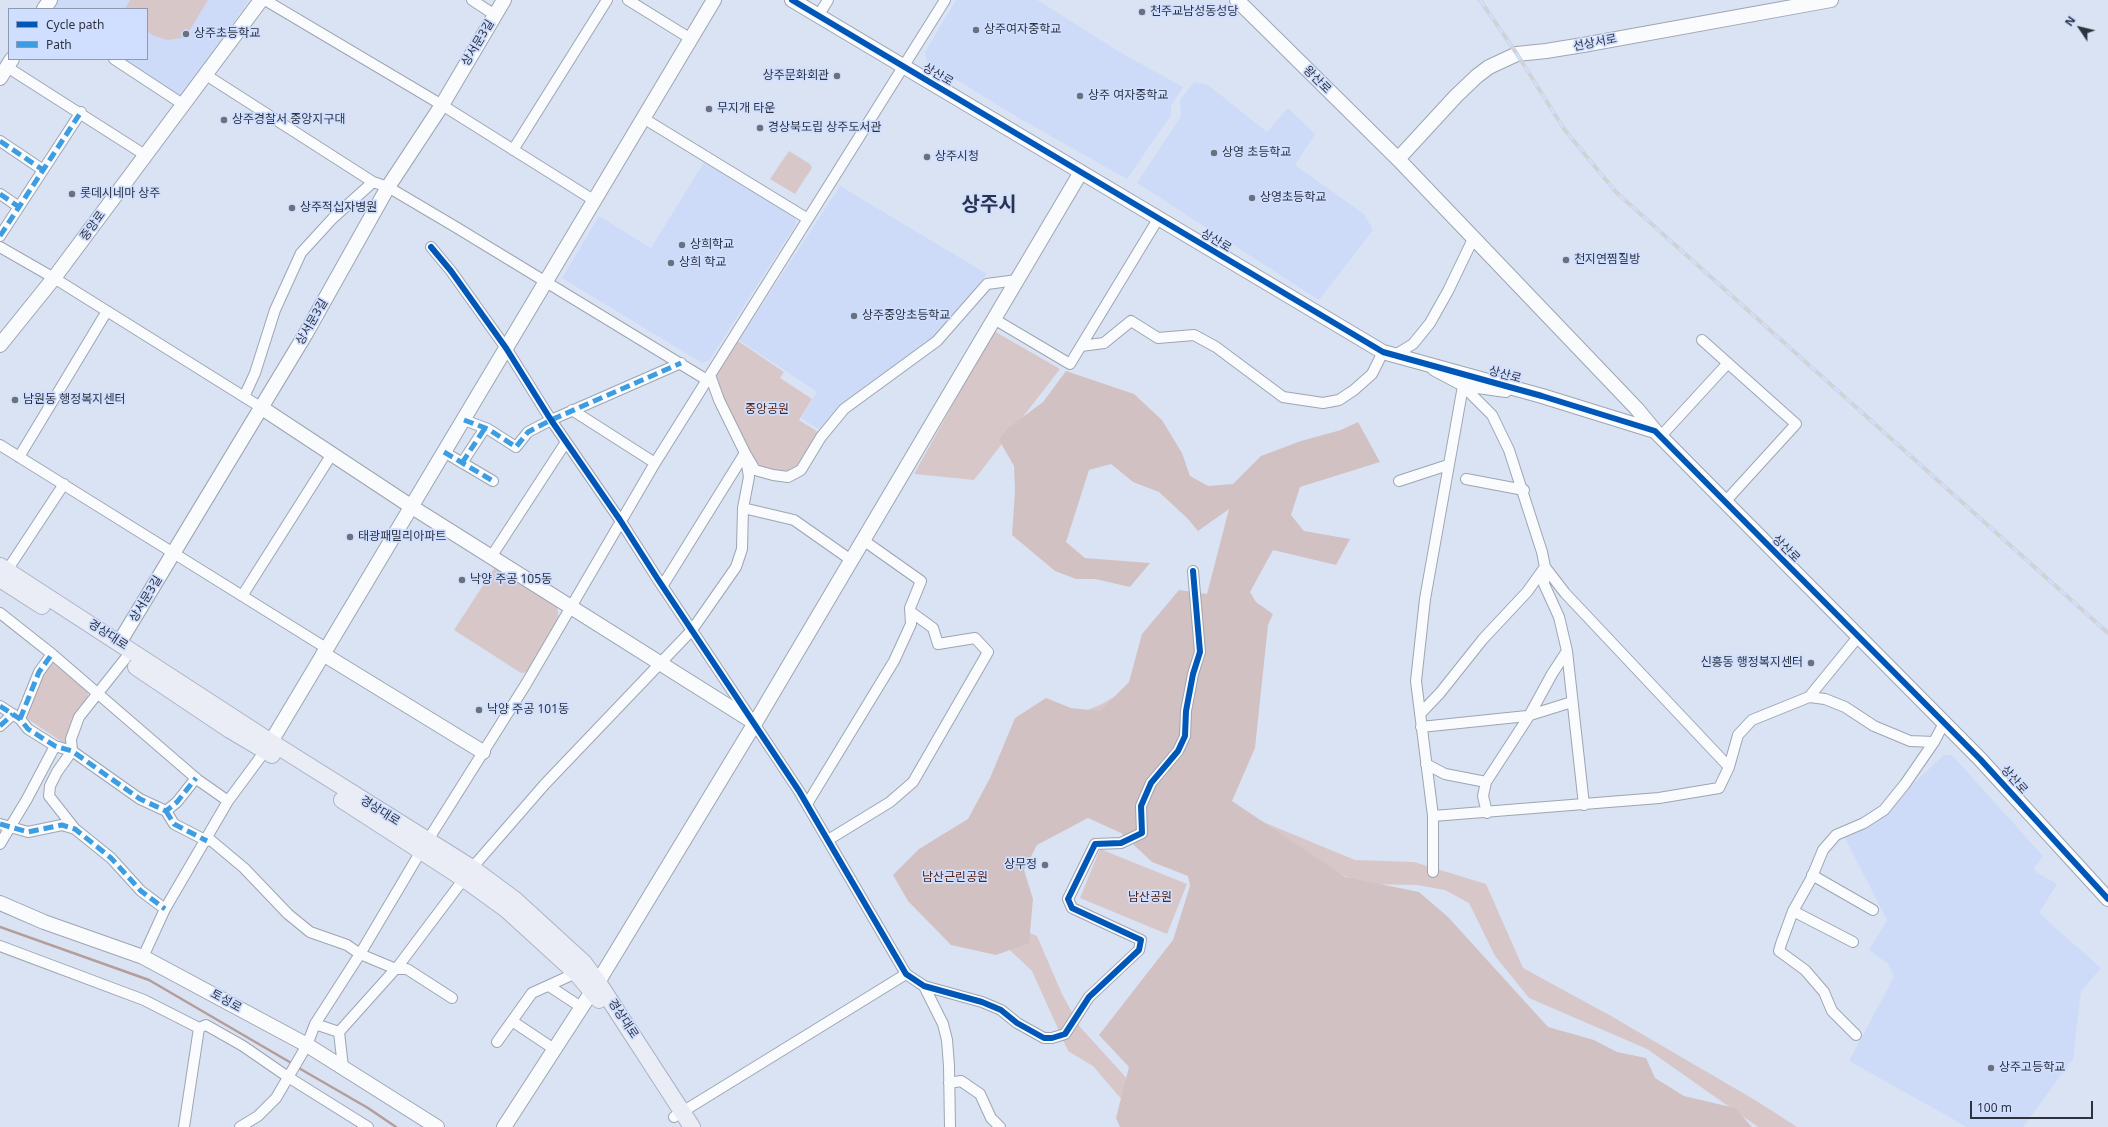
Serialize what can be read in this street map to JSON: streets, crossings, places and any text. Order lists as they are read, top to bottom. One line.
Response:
{"streets":{"main road":["경상대로"],"street":["상서문3길","선상서로","상산로","왕산로","중앙로","토성로"]},"crossings":[["상서문3길","경상대로"],["선상서로","왕산로"],["상산로","왕산로"]],"districts":["상주시"],"parks":["중앙공원","남산근린공원","남산공원"],"places":["천주교남성동성당","상주여자중학교","상주초등학교","상주문화회관","상주 여자중학교","무지개 타운","상주경찰서 중앙지구대","경상북도립 상주도서관","상영 초등학교","상주시청","롯데시네마 상주","상영초등학교","상주적십자병원","상희학교","천지연찜질방","상희 학교","상주중앙초등학교","남원동 행정복지센터","태광패밀리아파트","낙양 주공 105동","신흥동 행정복지센터","낙양 주공 101동","상무정","상주고등학교"],"legend":["Cycle path","Path"],"scale_bar":"100 m","north":"top left"}
